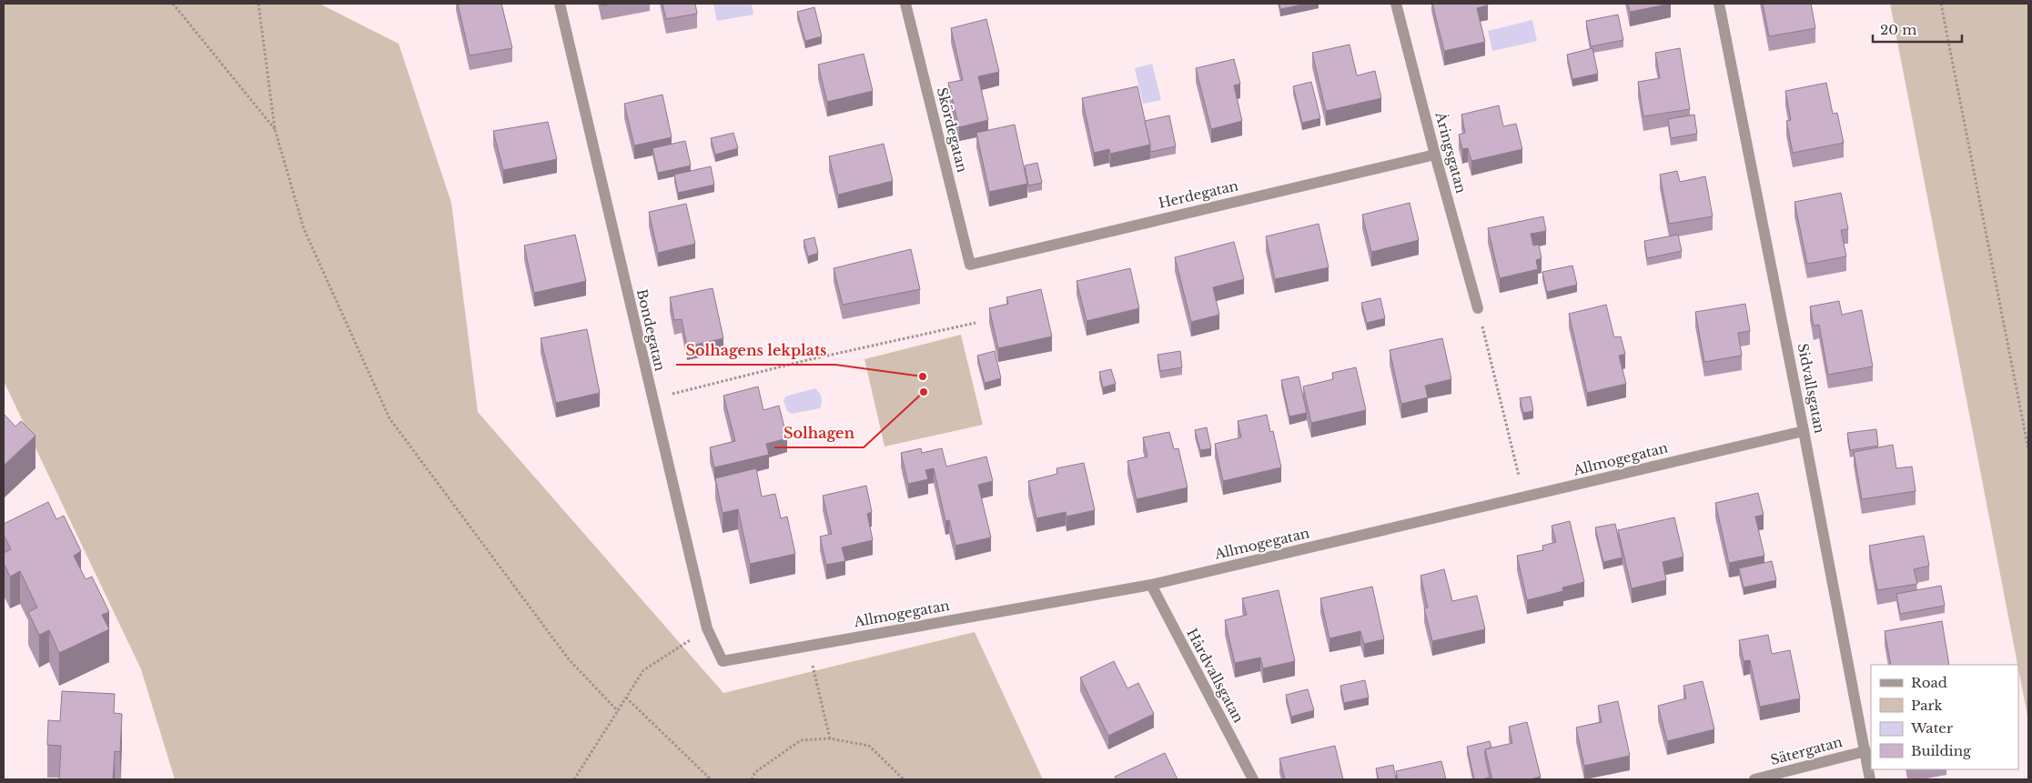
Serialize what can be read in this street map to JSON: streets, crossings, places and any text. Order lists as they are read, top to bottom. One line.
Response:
{"streets":{"street":["Skördegatan","Åringsgatan","Herdegatan","Bondegatan","Sidvallsgatan","Allmogegatan","Hårdvallsgatan","Sätergatan"]},"crossings":[["Skördegatan","Herdegatan"],["Åringsgatan","Herdegatan"],["Bondegatan","Allmogegatan"],["Sidvallsgatan","Allmogegatan"],["Sidvallsgatan","Sätergatan"],["Allmogegatan","Hårdvallsgatan"]],"places":["Solhagens lekplats","Solhagen"],"legend":["Road","Park","Water","Building"],"scale_bar":"20 m"}
